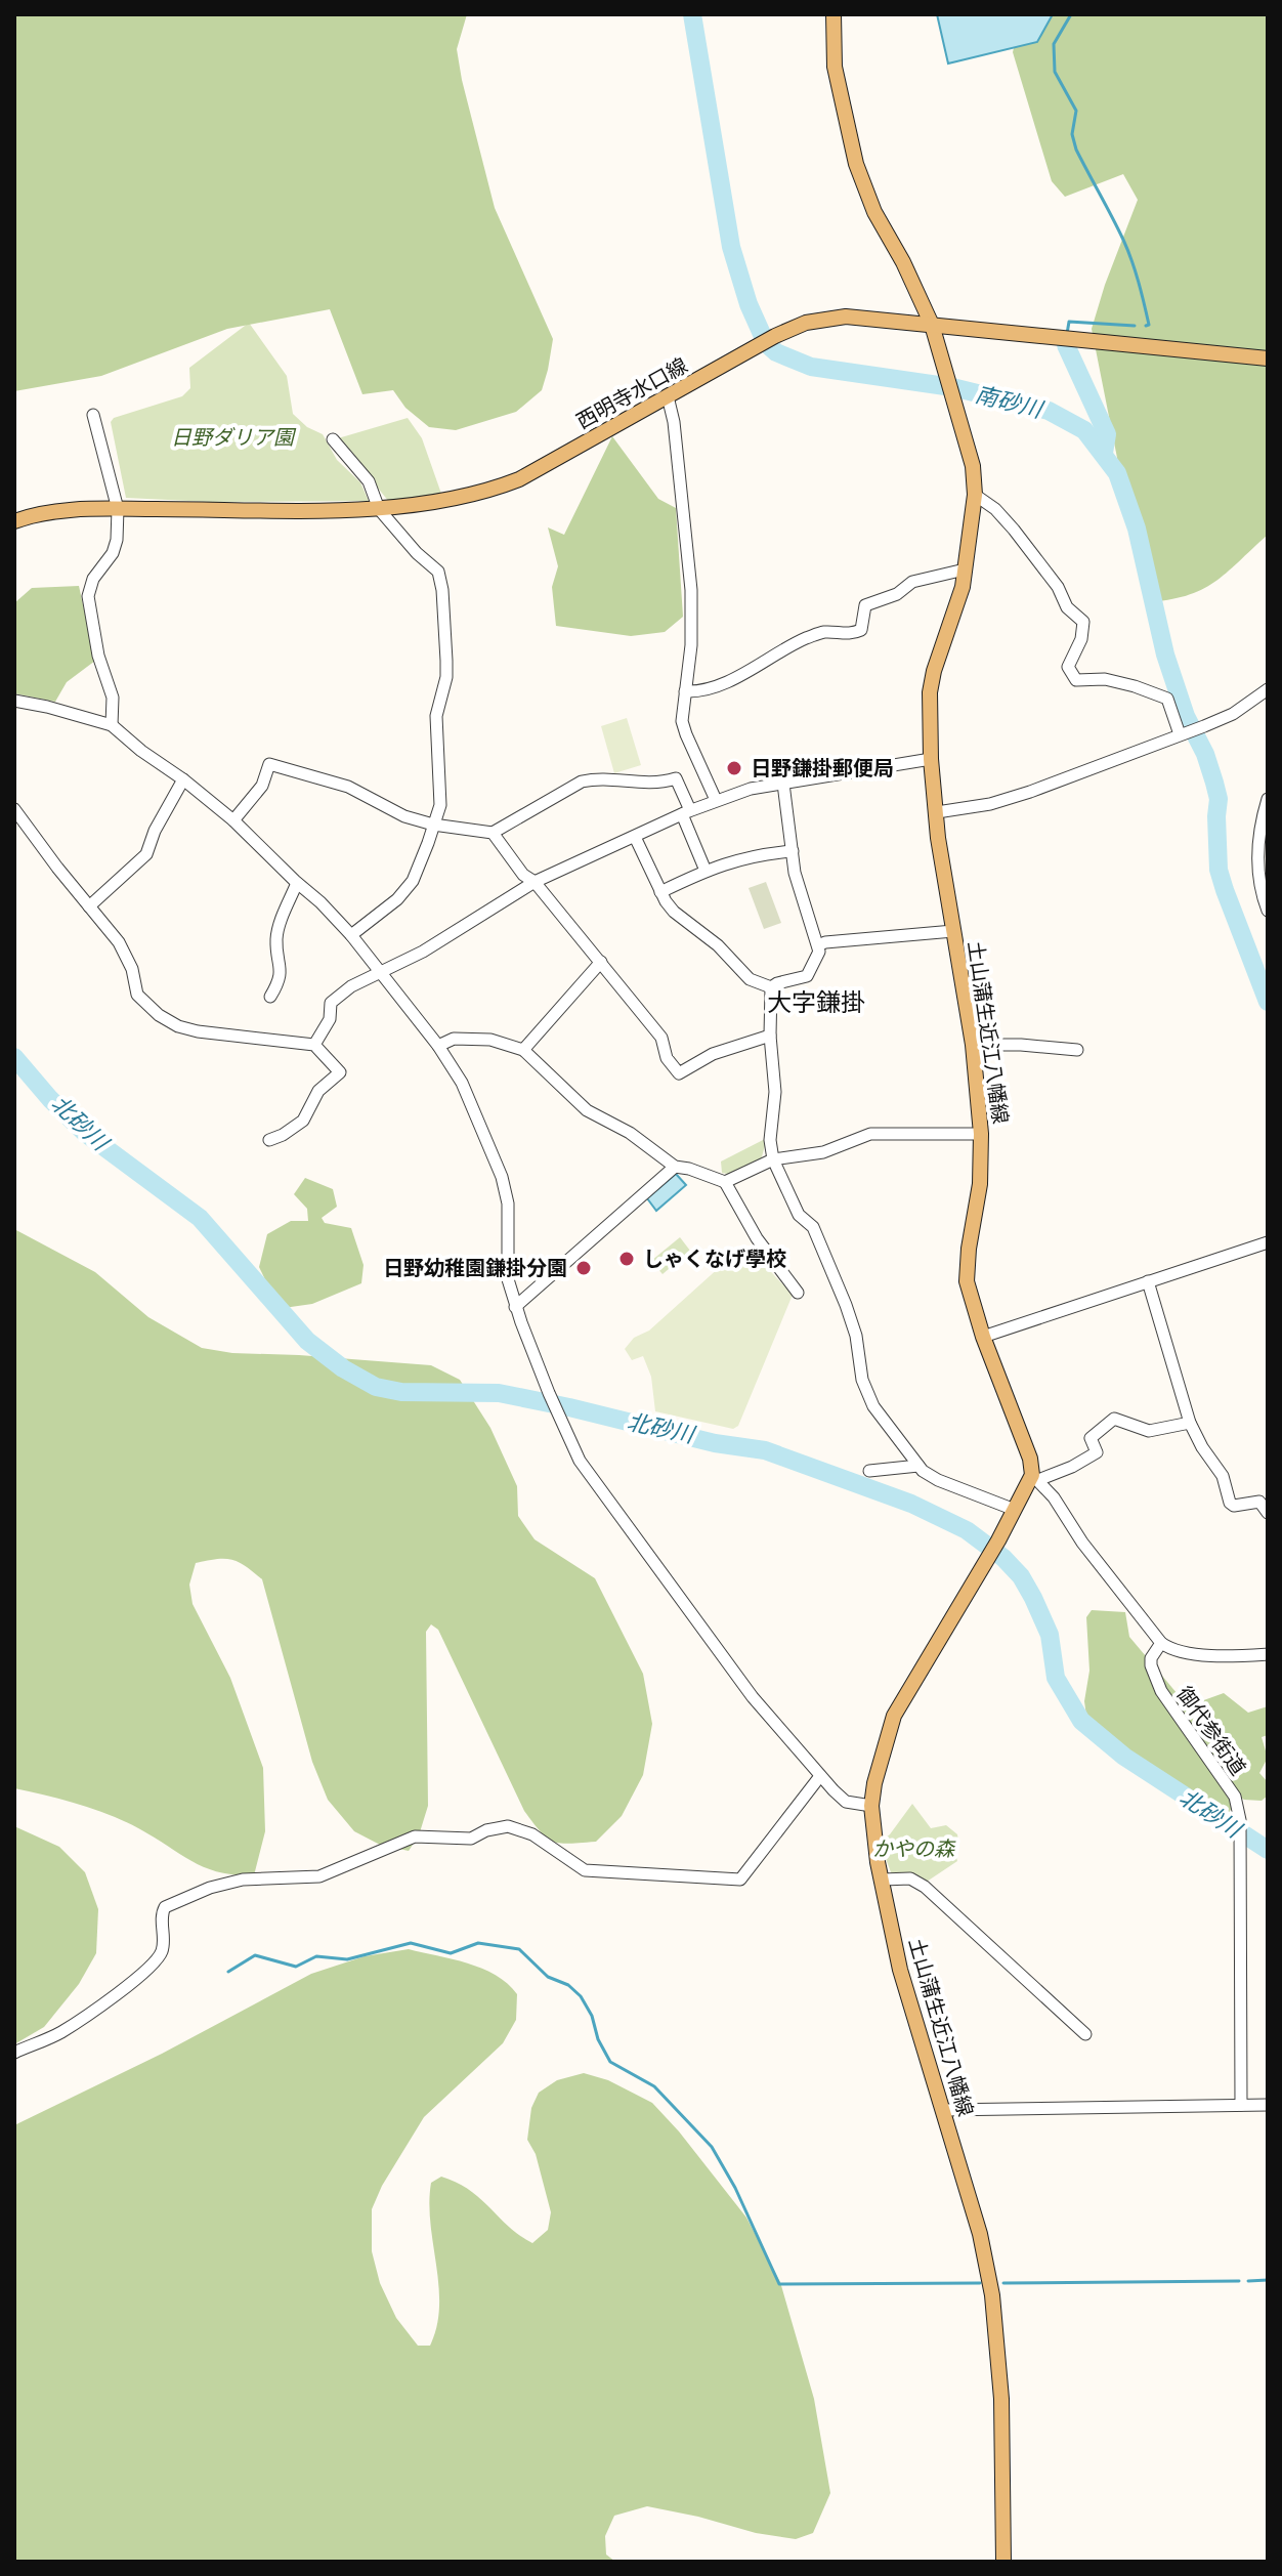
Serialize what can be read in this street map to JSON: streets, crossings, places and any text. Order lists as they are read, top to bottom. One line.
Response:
{"streets":{"main road":["西明寺水口線","土山蒲生近江八幡線"],"street":["御代参街道"]},"crossings":[["西明寺水口線","土山蒲生近江八幡線"]],"districts":["大字鎌掛"],"water":["南砂川","北砂川"],"parks":["日野ダリア園","かやの森"],"places":["日野鎌掛郵便局","しゃくなげ學校","日野幼稚園鎌掛分園"]}
